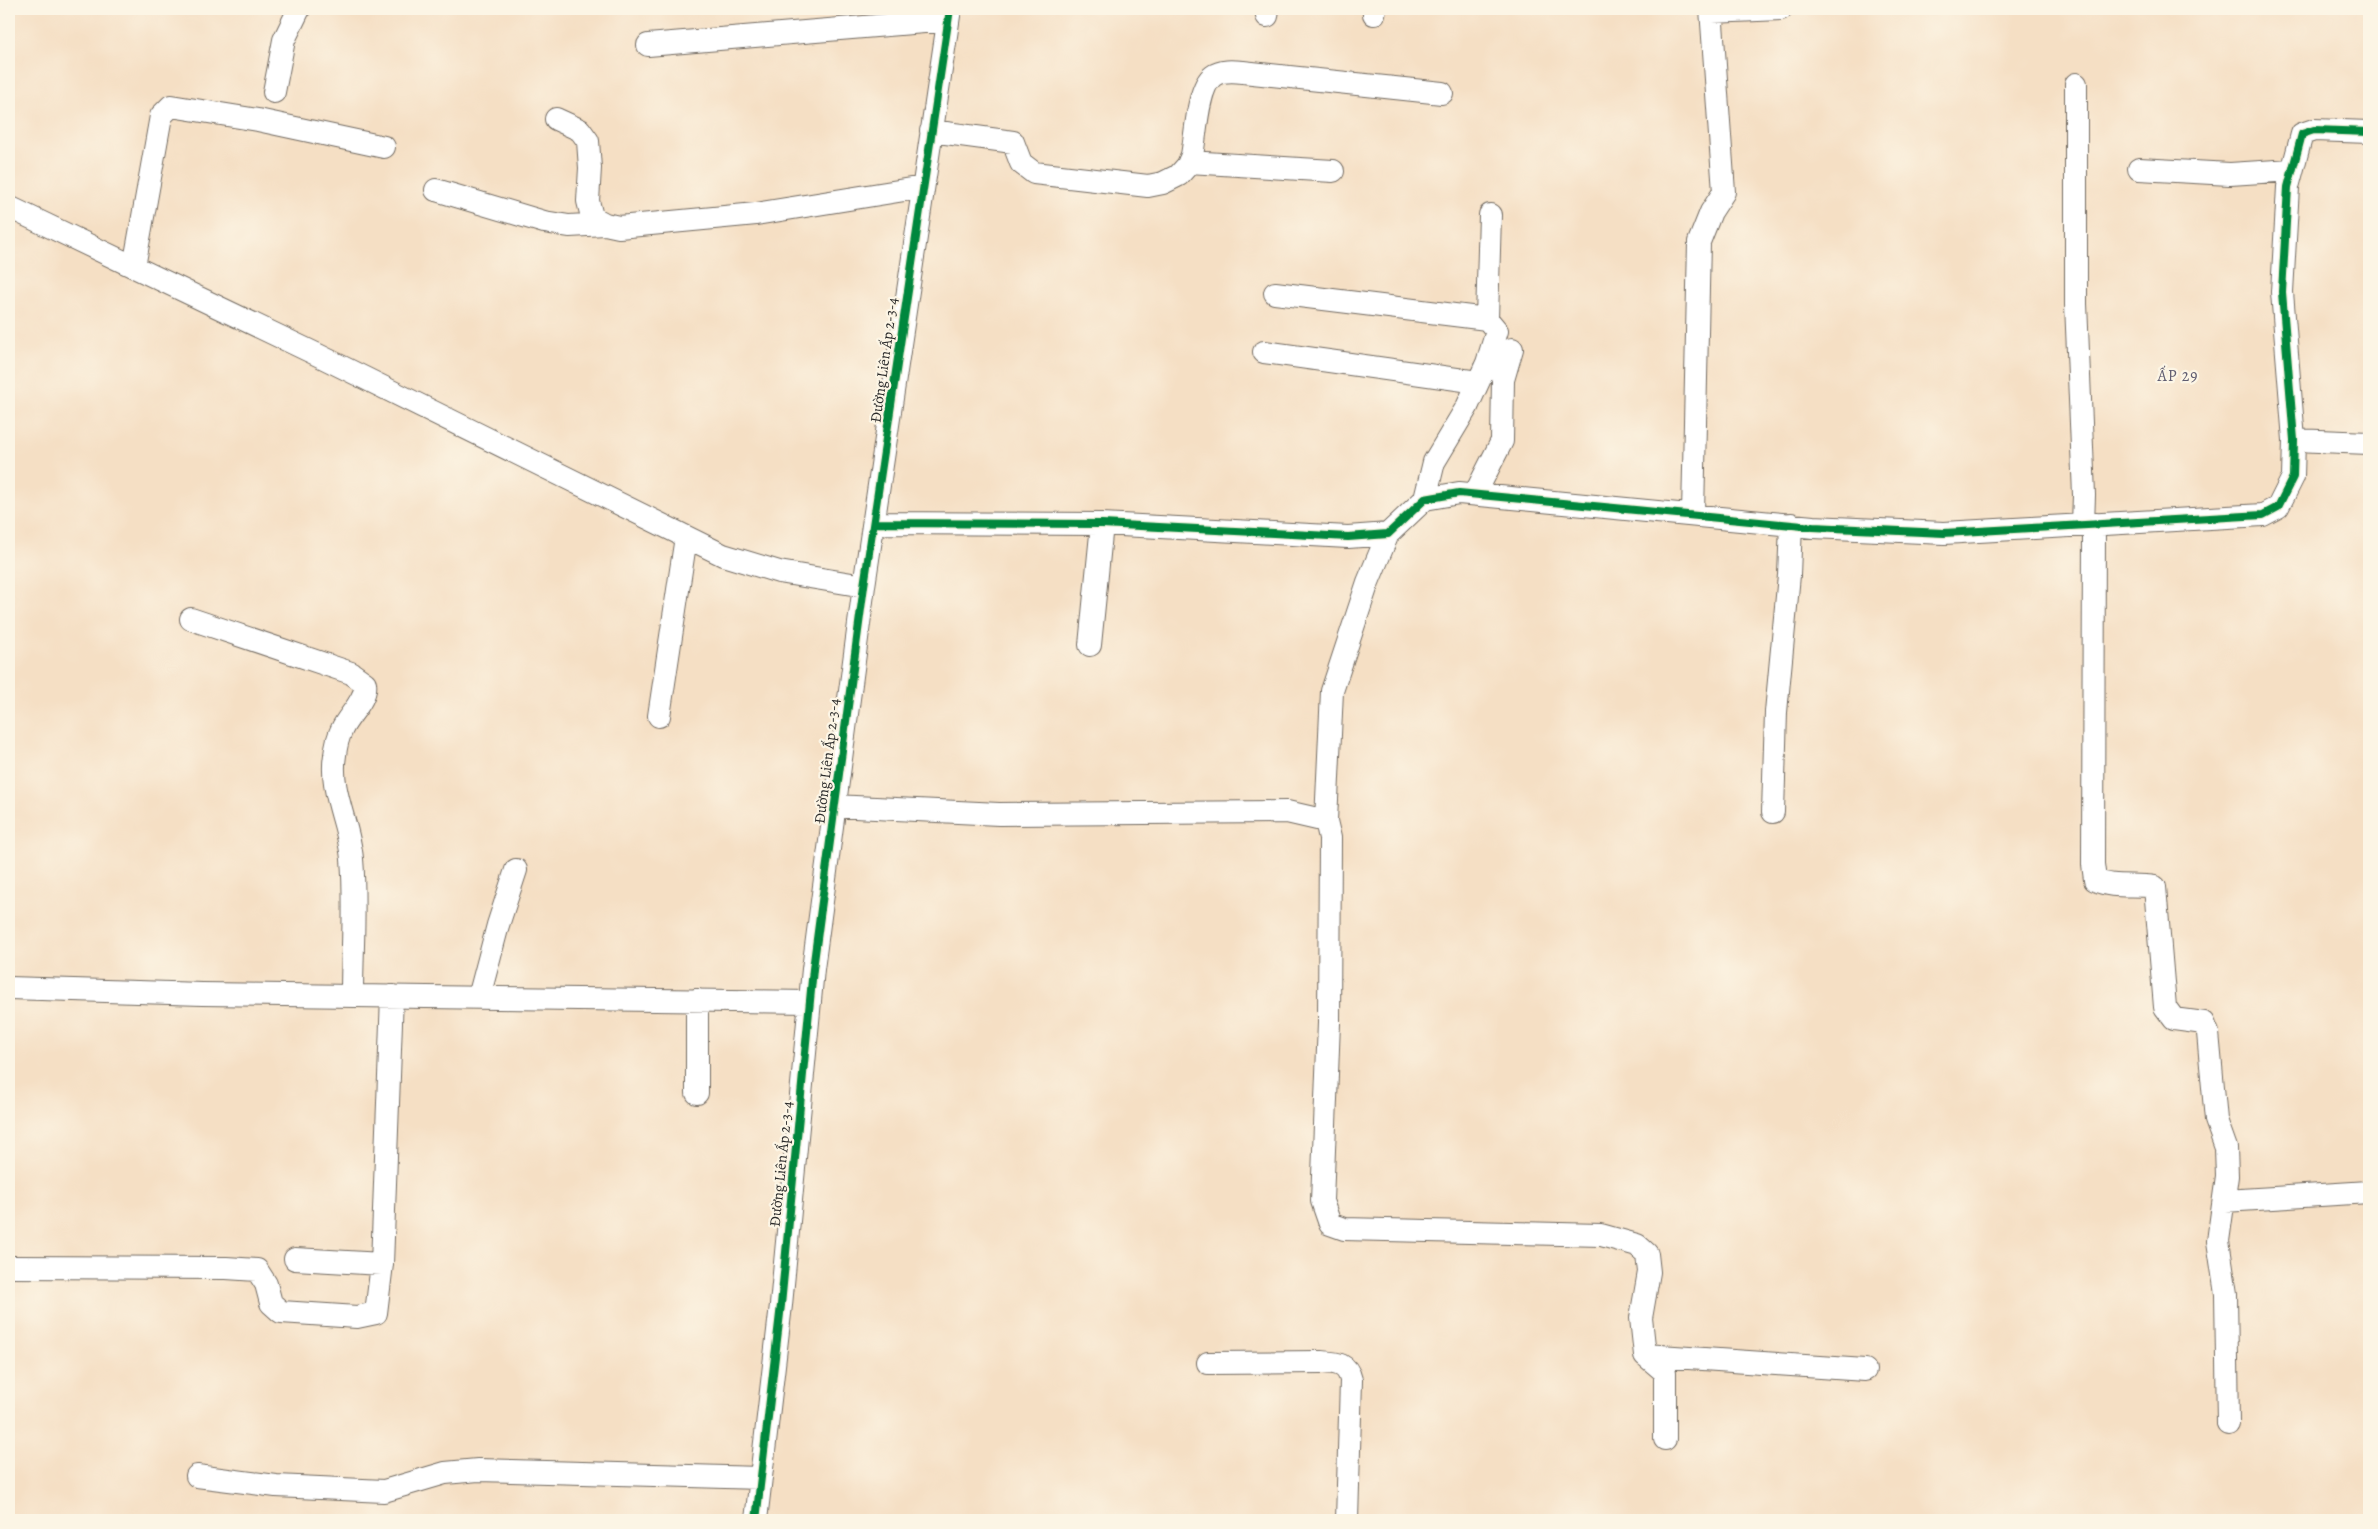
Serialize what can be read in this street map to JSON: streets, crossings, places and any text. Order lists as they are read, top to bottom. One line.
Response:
{"streets":{"street":["Đường Liên Ấp 2-3-4"]},"districts":["ẤP 29"]}
